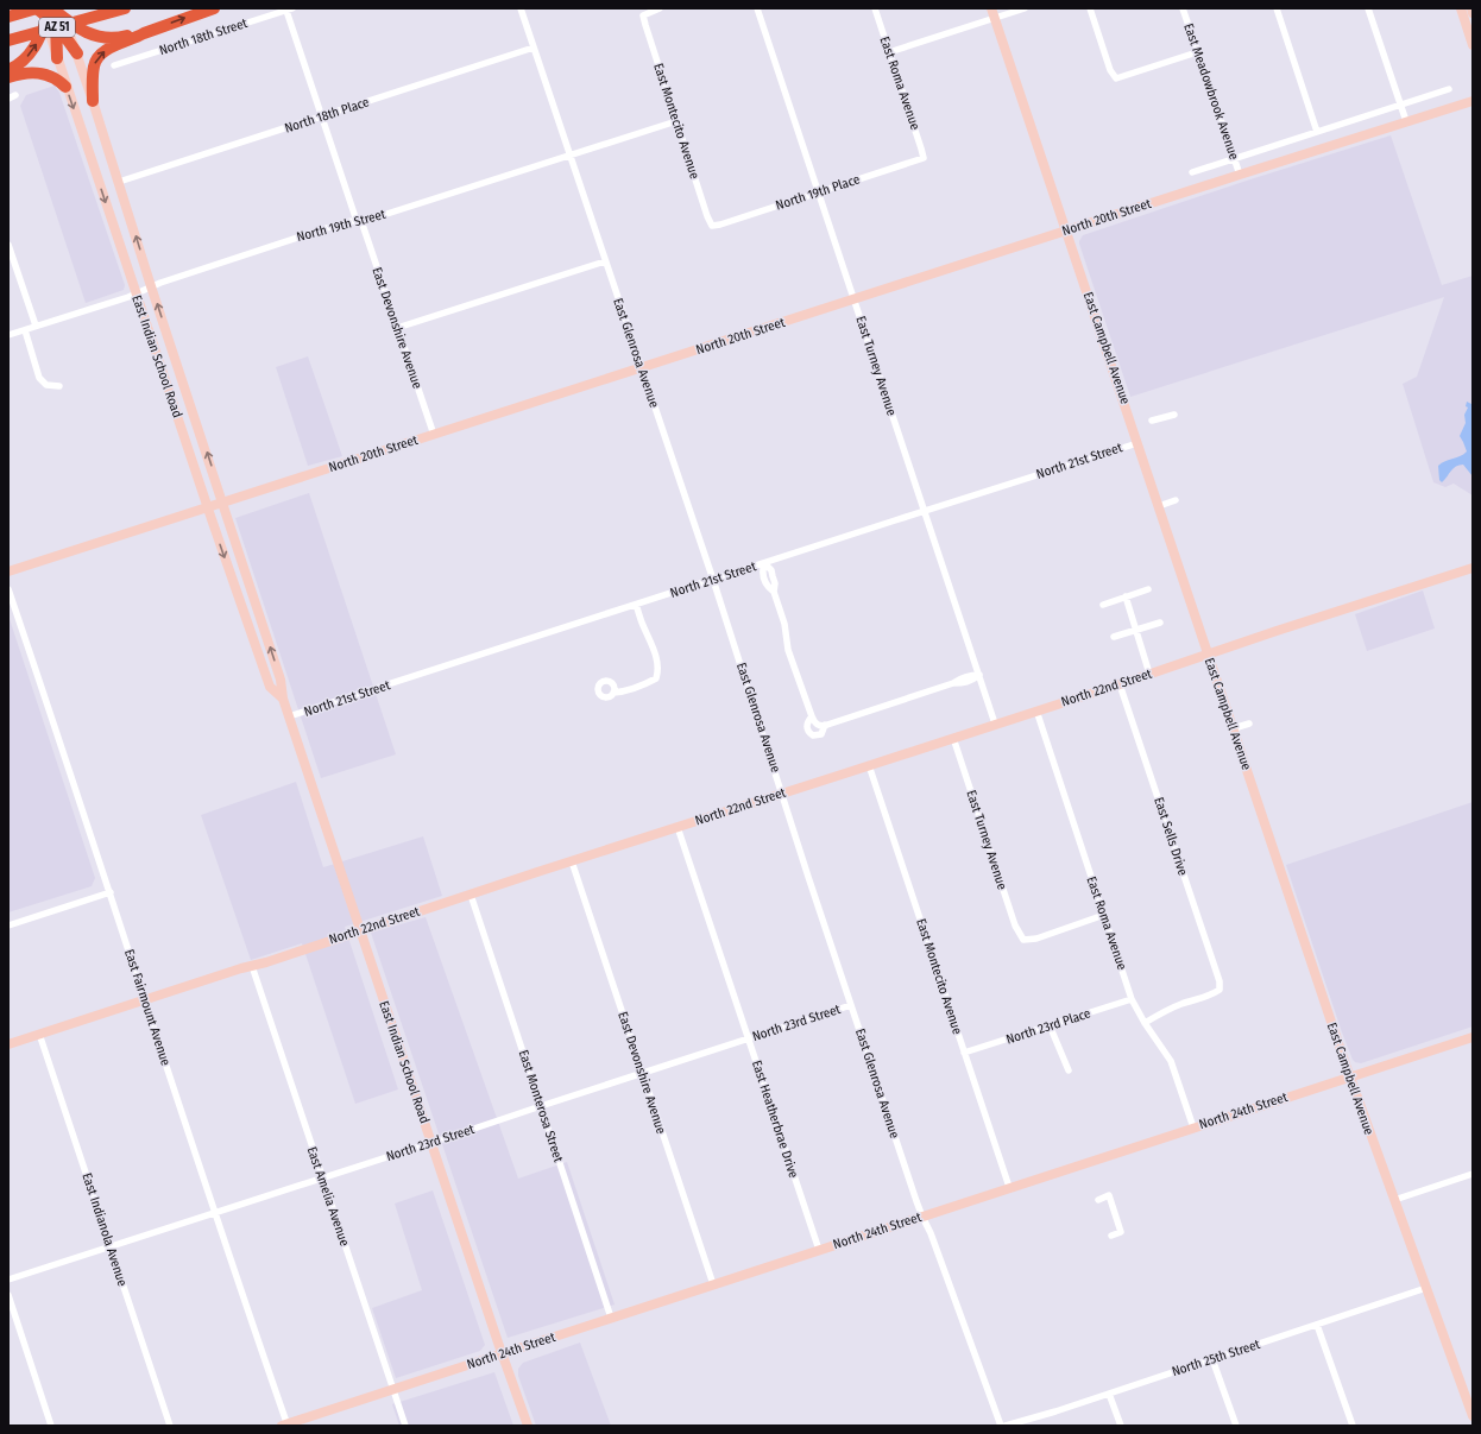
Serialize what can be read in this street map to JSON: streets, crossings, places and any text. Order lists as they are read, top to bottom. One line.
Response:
{"streets":{"highway":["AZ 51"],"street":["North 18th Street","East Roma Avenue","East Meadowbrook Avenue","North 18th Place","East Montecito Avenue","North 19th Place","North 20th Street","North 19th Street","East Devonshire Avenue","East Campbell Avenue","East Glenrosa Avenue","East Indian School Road","East Turney Avenue","North 21st Street","North 22nd Street","East Sells Drive","East Fairmount Avenue","North 23rd Street","North 23rd Place","East Monterosa Street","North 24th Street","East Heatherbrae Drive","East Amelia Avenue","East Indianola Avenue","North 25th Street"]},"crossings":[["North 18th Street","East Devonshire Avenue"],["East Roma Avenue","North 19th Place"],["East Roma Avenue","East Turney Avenue"],["East Roma Avenue","North 22nd Street"],["East Roma Avenue","East Sells Drive"],["East Roma Avenue","North 23rd Place"],["East Roma Avenue","North 24th Street"],["East Meadowbrook Avenue","North 20th Street"],["North 18th Place","East Devonshire Avenue"],["North 18th Place","East Glenrosa Avenue"],["North 18th Place","East Indian School Road"],["East Montecito Avenue","North 19th Place"],["East Montecito Avenue","North 19th Street"],["East Montecito Avenue","North 22nd Street"],["East Montecito Avenue","North 23rd Place"],["East Montecito Avenue","North 24th Street"],["North 19th Place","East Turney Avenue"],["North 20th Street","East Devonshire Avenue"],["North 20th Street","East Campbell Avenue"],["North 20th Street","East Glenrosa Avenue"],["North 20th Street","East Indian School Road"],["North 20th Street","East Turney Avenue"],["North 19th Street","East Devonshire Avenue"],["North 19th Street","East Glenrosa Avenue"],["North 19th Street","East Indian School Road"],["East Devonshire Avenue","North 22nd Street"],["East Devonshire Avenue","North 23rd Street"],["East Devonshire Avenue","North 24th Street"],["East Campbell Avenue","North 21st Street"],["East Campbell Avenue","North 22nd Street"],["East Campbell Avenue","North 24th Street"],["East Campbell Avenue","North 25th Street"],["East Glenrosa Avenue","North 21st Street"],["East Glenrosa Avenue","North 22nd Street"],["East Glenrosa Avenue","North 23rd Street"],["East Glenrosa Avenue","North 24th Street"],["East Indian School Road","North 21st Street"],["East Indian School Road","North 22nd Street"],["East Indian School Road","North 23rd Street"],["East Indian School Road","North 24th Street"],["East Turney Avenue","North 21st Street"],["East Turney Avenue","North 22nd Street"],["North 22nd Street","East Sells Drive"],["North 22nd Street","East Fairmount Avenue"],["North 22nd Street","East Monterosa Street"],["North 22nd Street","East Heatherbrae Drive"],["North 22nd Street","East Amelia Avenue"],["North 22nd Street","East Indianola Avenue"],["East Fairmount Avenue","North 23rd Street"],["East Fairmount Avenue","North 24th Street"],["North 23rd Street","East Monterosa Street"],["North 23rd Street","East Heatherbrae Drive"],["North 23rd Street","East Amelia Avenue"],["North 23rd Street","East Indianola Avenue"],["East Monterosa Street","North 24th Street"],["North 24th Street","East Heatherbrae Drive"],["North 24th Street","East Amelia Avenue"]]}
